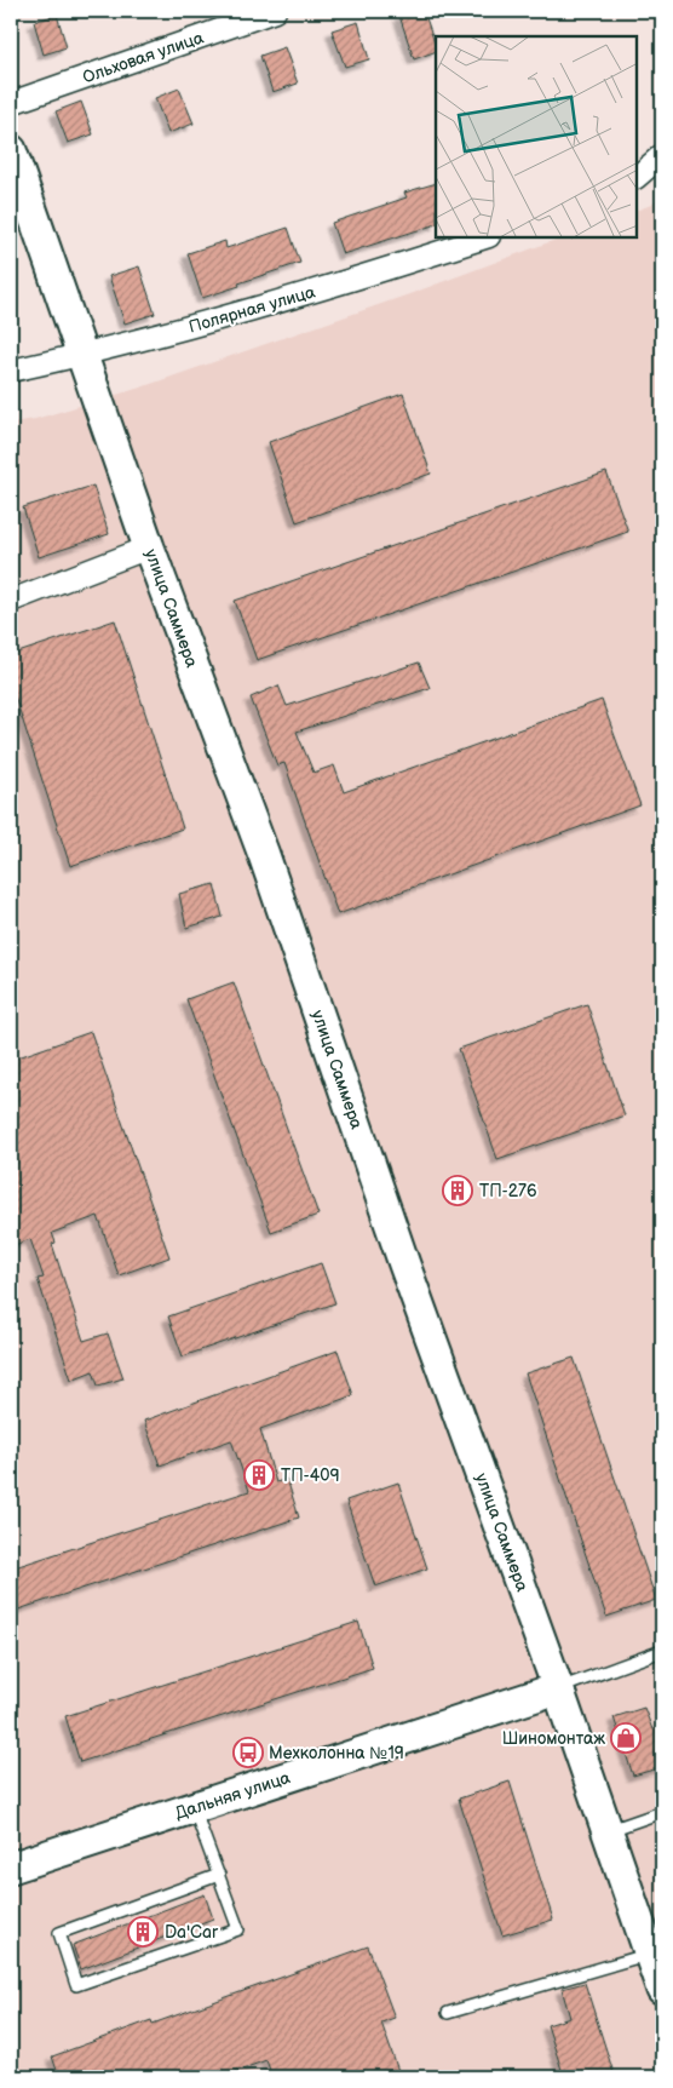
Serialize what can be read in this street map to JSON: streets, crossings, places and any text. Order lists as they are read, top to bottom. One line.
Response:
{"streets":{"street":["Ольховая улица","Полярная улица","улица Саммера","Дальняя улица"]},"crossings":[["Полярная улица","улица Саммера"],["улица Саммера","Дальняя улица"]],"places":{"building":["ТП-276","ТП-409","Da'Car"],"shop":["Шиномонтаж"],"bus stop":["Мехколонна №19"]}}
